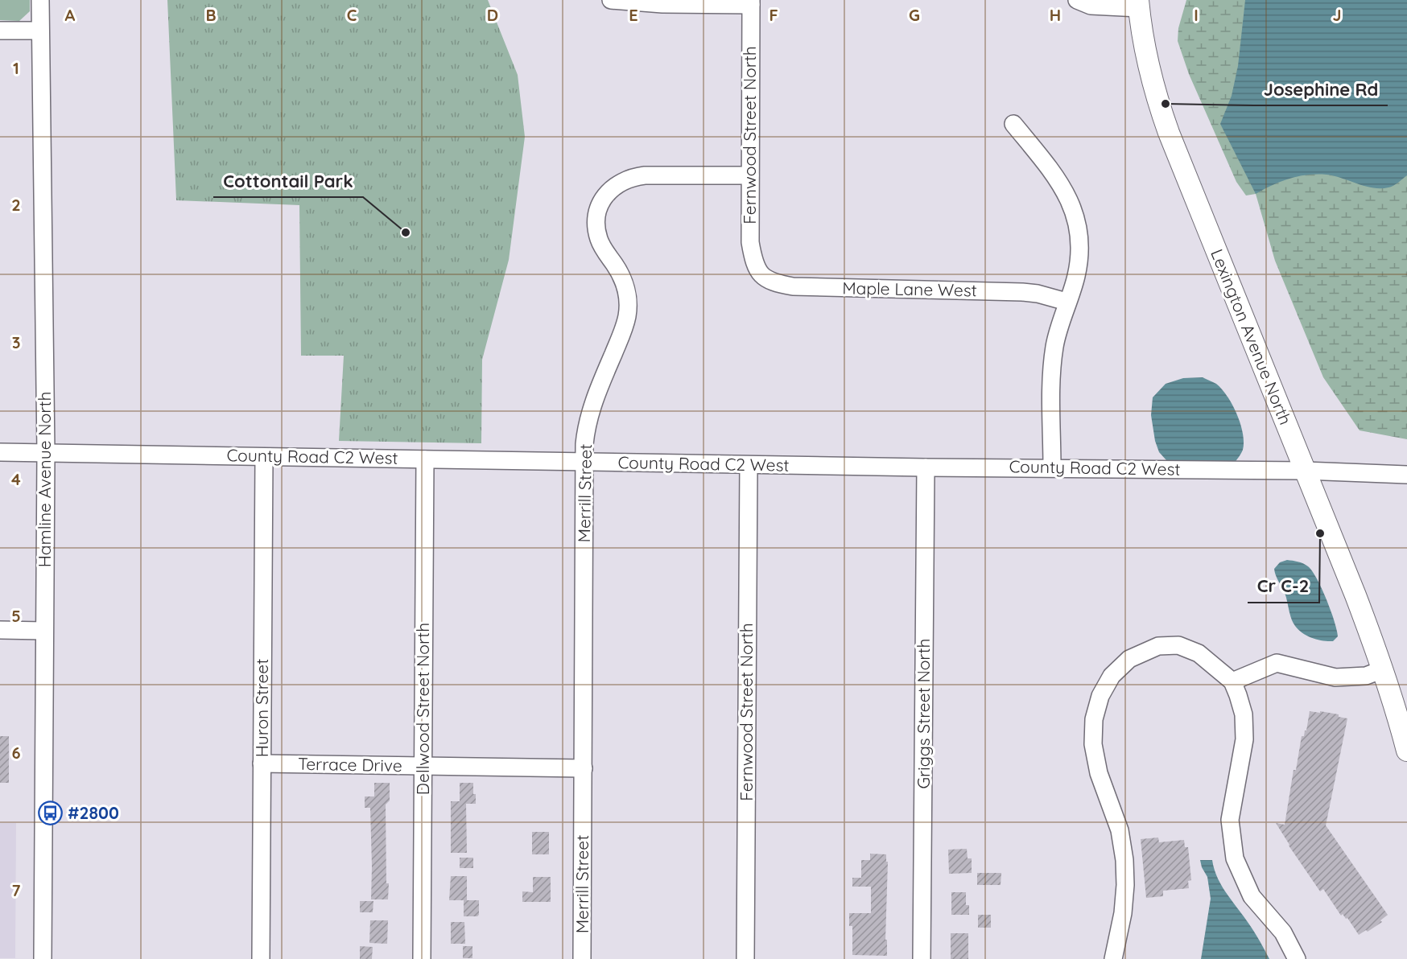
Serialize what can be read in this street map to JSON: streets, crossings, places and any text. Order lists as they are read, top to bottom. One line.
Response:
{"streets":{"main road":["Lexington Avenue North"],"street":["Fernwood Street North","Maple Lane West","County Road C2 West","Hamline Avenue North","Merrill Street","Huron Street","Dellwood Street North","Griggs Street North","Terrace Drive"]},"crossings":[["Fernwood Street North","Maple Lane West"],["Fernwood Street North","County Road C2 West"],["Fernwood Street North","Merrill Street"],["Lexington Avenue North","County Road C2 West"],["County Road C2 West","Hamline Avenue North"],["County Road C2 West","Merrill Street"],["County Road C2 West","Huron Street"],["County Road C2 West","Dellwood Street North"],["County Road C2 West","Griggs Street North"],["Merrill Street","Terrace Drive"],["Huron Street","Terrace Drive"],["Dellwood Street North","Terrace Drive"]],"places":{"other":["Josephine Rd","Cottontail Park","Cr C-2"],"bus stop":["#2800"]},"grid":{"columns":["A","B","C","D","E","F","G","H","I","J"],"rows":["1","2","3","4","5","6","7"]}}
